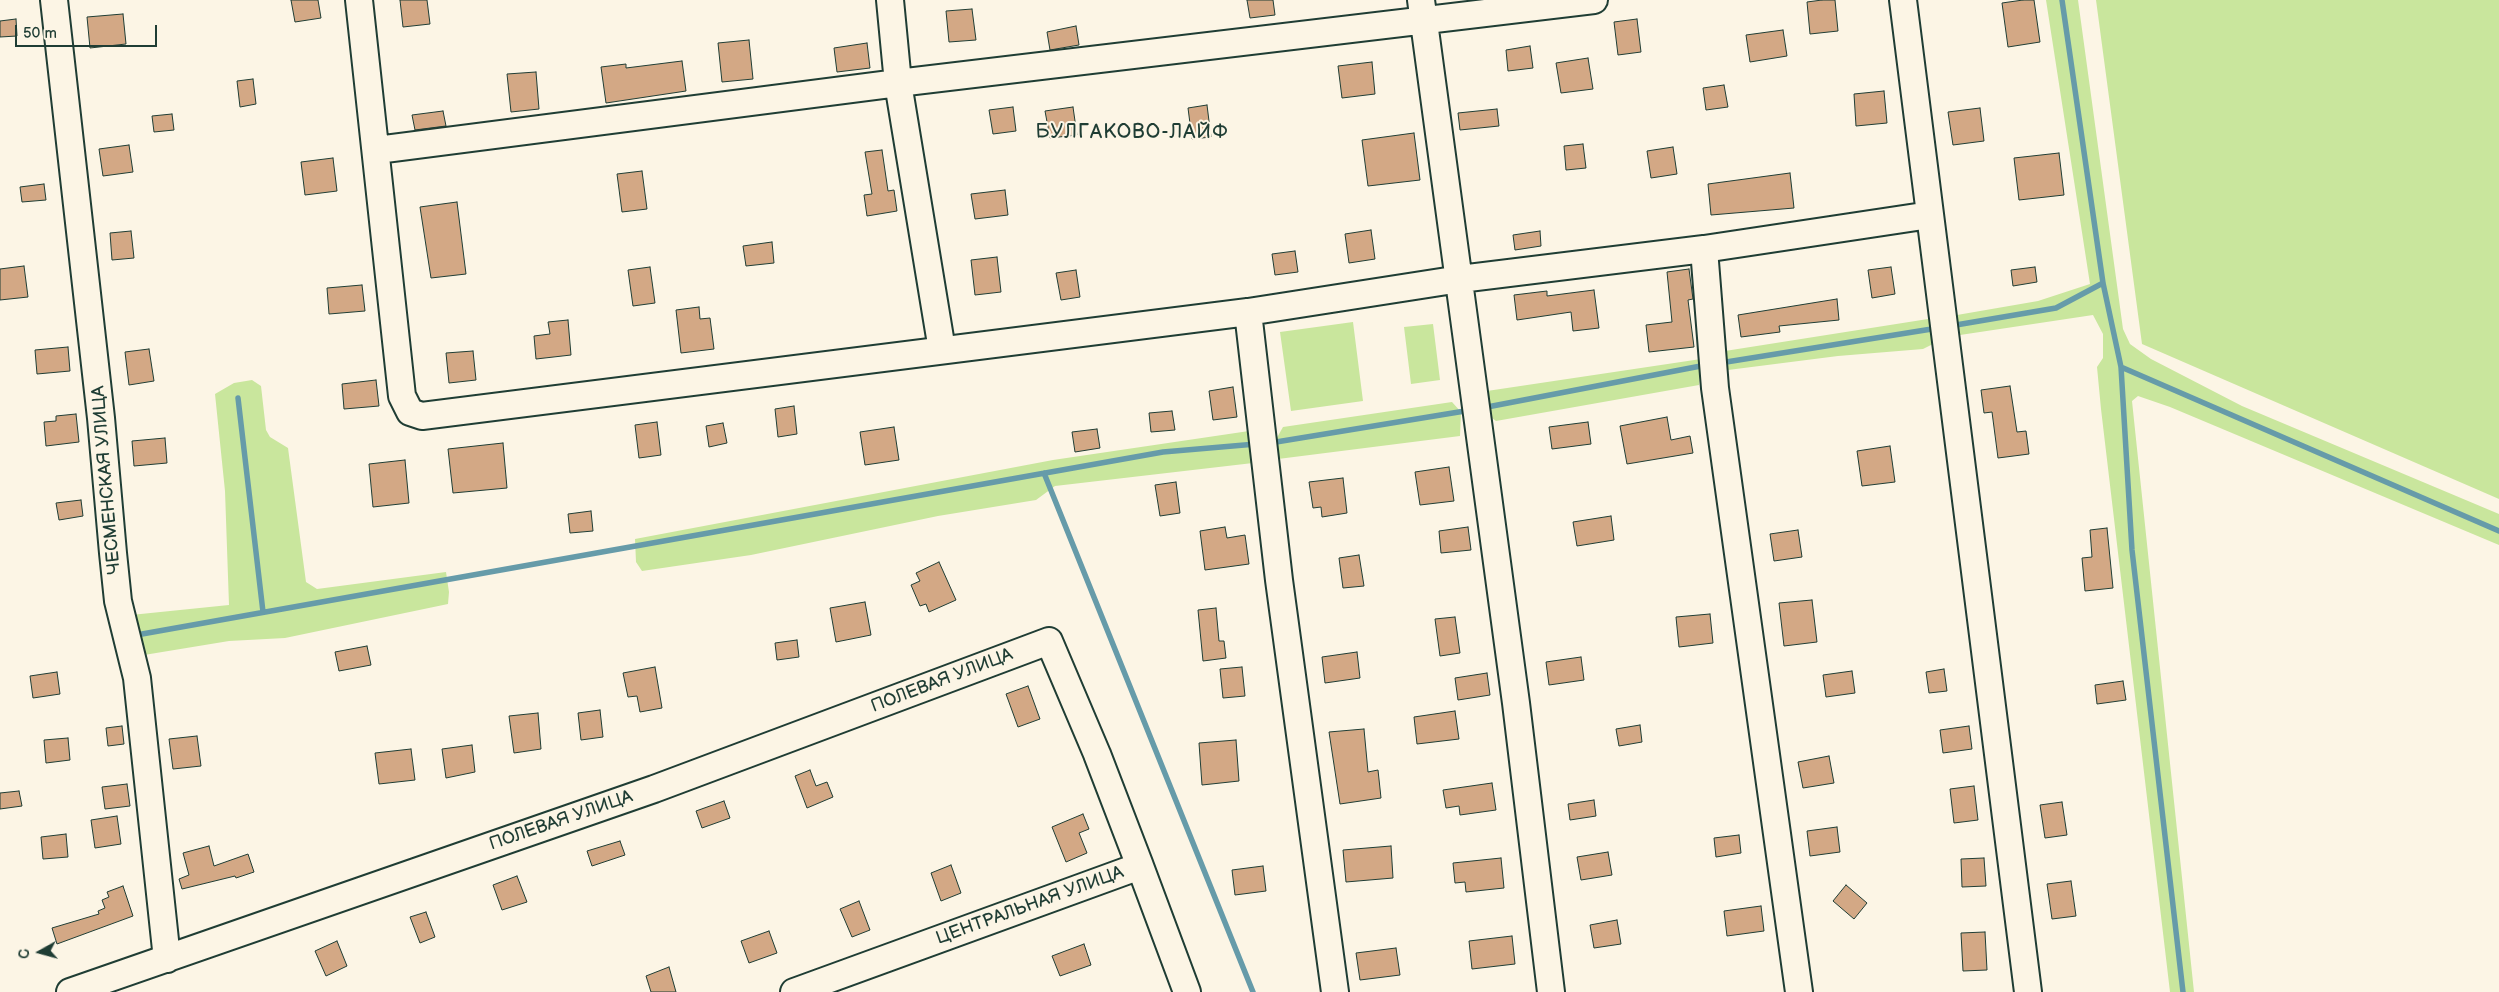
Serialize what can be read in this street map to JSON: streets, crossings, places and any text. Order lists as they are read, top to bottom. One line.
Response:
{"streets":{"street":["ЧЕСМЕНСКАЯ УЛИЦА","ПОЛЕВАЯ УЛИЦА","ЦЕНТРАЛЬНАЯ УЛИЦА"]},"crossings":[["ЧЕСМЕНСКАЯ УЛИЦА","ПОЛЕВАЯ УЛИЦА"],["ПОЛЕВАЯ УЛИЦА","ЦЕНТРАЛЬНАЯ УЛИЦА"]],"districts":["БУЛГАКОВО-ЛАЙФ"],"scale_bar":"50 m","north":"left"}
